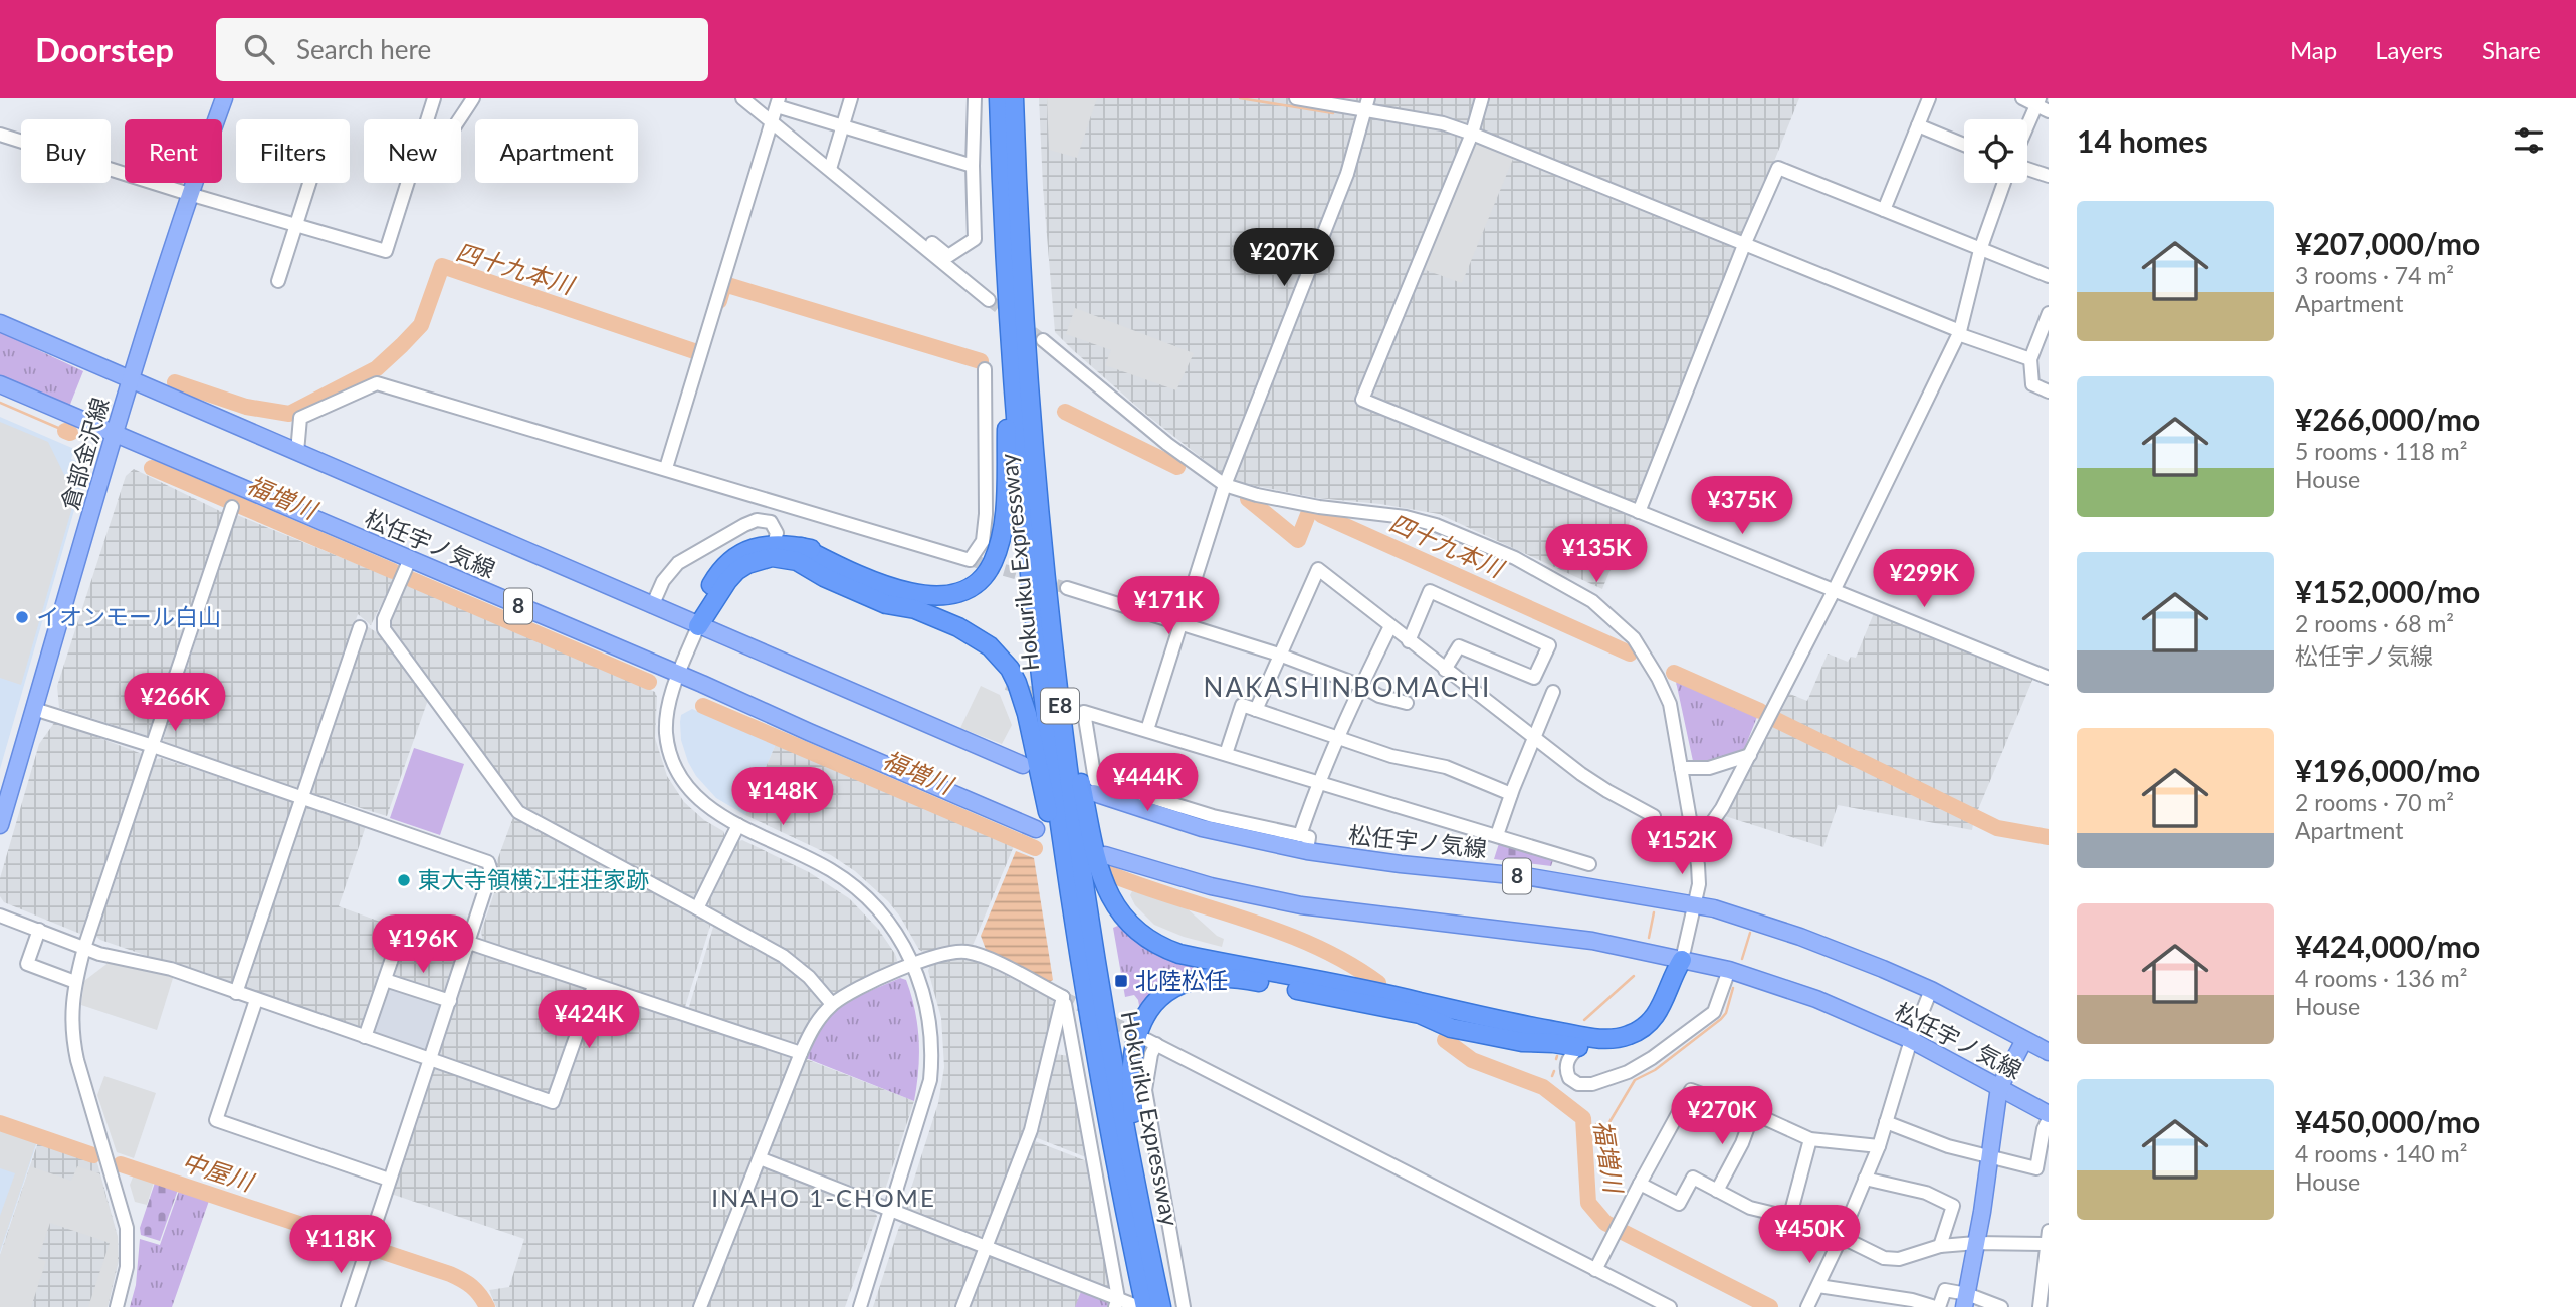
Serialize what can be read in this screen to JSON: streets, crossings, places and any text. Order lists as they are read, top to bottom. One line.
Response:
{"streets":{"highway":["Hokuriku Expressway","E8"],"main road":["倉部金沢線","松任宇ノ気線","8"]},"crossings":[["倉部金沢線","松任宇ノ気線"]],"districts":["NAKASHINBOMACHI","INAHO 1-CHOME"],"water":["四十九本川","福増川","中屋川"],"places":{"other":["イオンモール白山","東大寺領横江荘荘家跡"],"transit":["北陸松任"]},"page":{"header":"Doorstep","search":"Search here","nav":["Map","Layers","Share"],"heading":"14 homes","chip":["Buy","Rent","Filters","New","Apartment"],"list":[{"name":"¥207,000/mo","note":"3 rooms · 74 m² · Apartment"},{"name":"¥266,000/mo","note":"5 rooms · 118 m² · House"},{"name":"¥152,000/mo","note":"2 rooms · 68 m² · 松任宇ノ気線"},{"name":"¥196,000/mo","note":"2 rooms · 70 m² · Apartment"},{"name":"¥424,000/mo","note":"4 rooms · 136 m² · House"},{"name":"¥450,000/mo","note":"4 rooms · 140 m² · House"}],"price":["¥207K","¥375K","¥135K","¥299K","¥171K","¥266K","¥444K","¥148K","¥152K","¥196K","¥424K","¥270K","¥450K","¥118K"]}}
